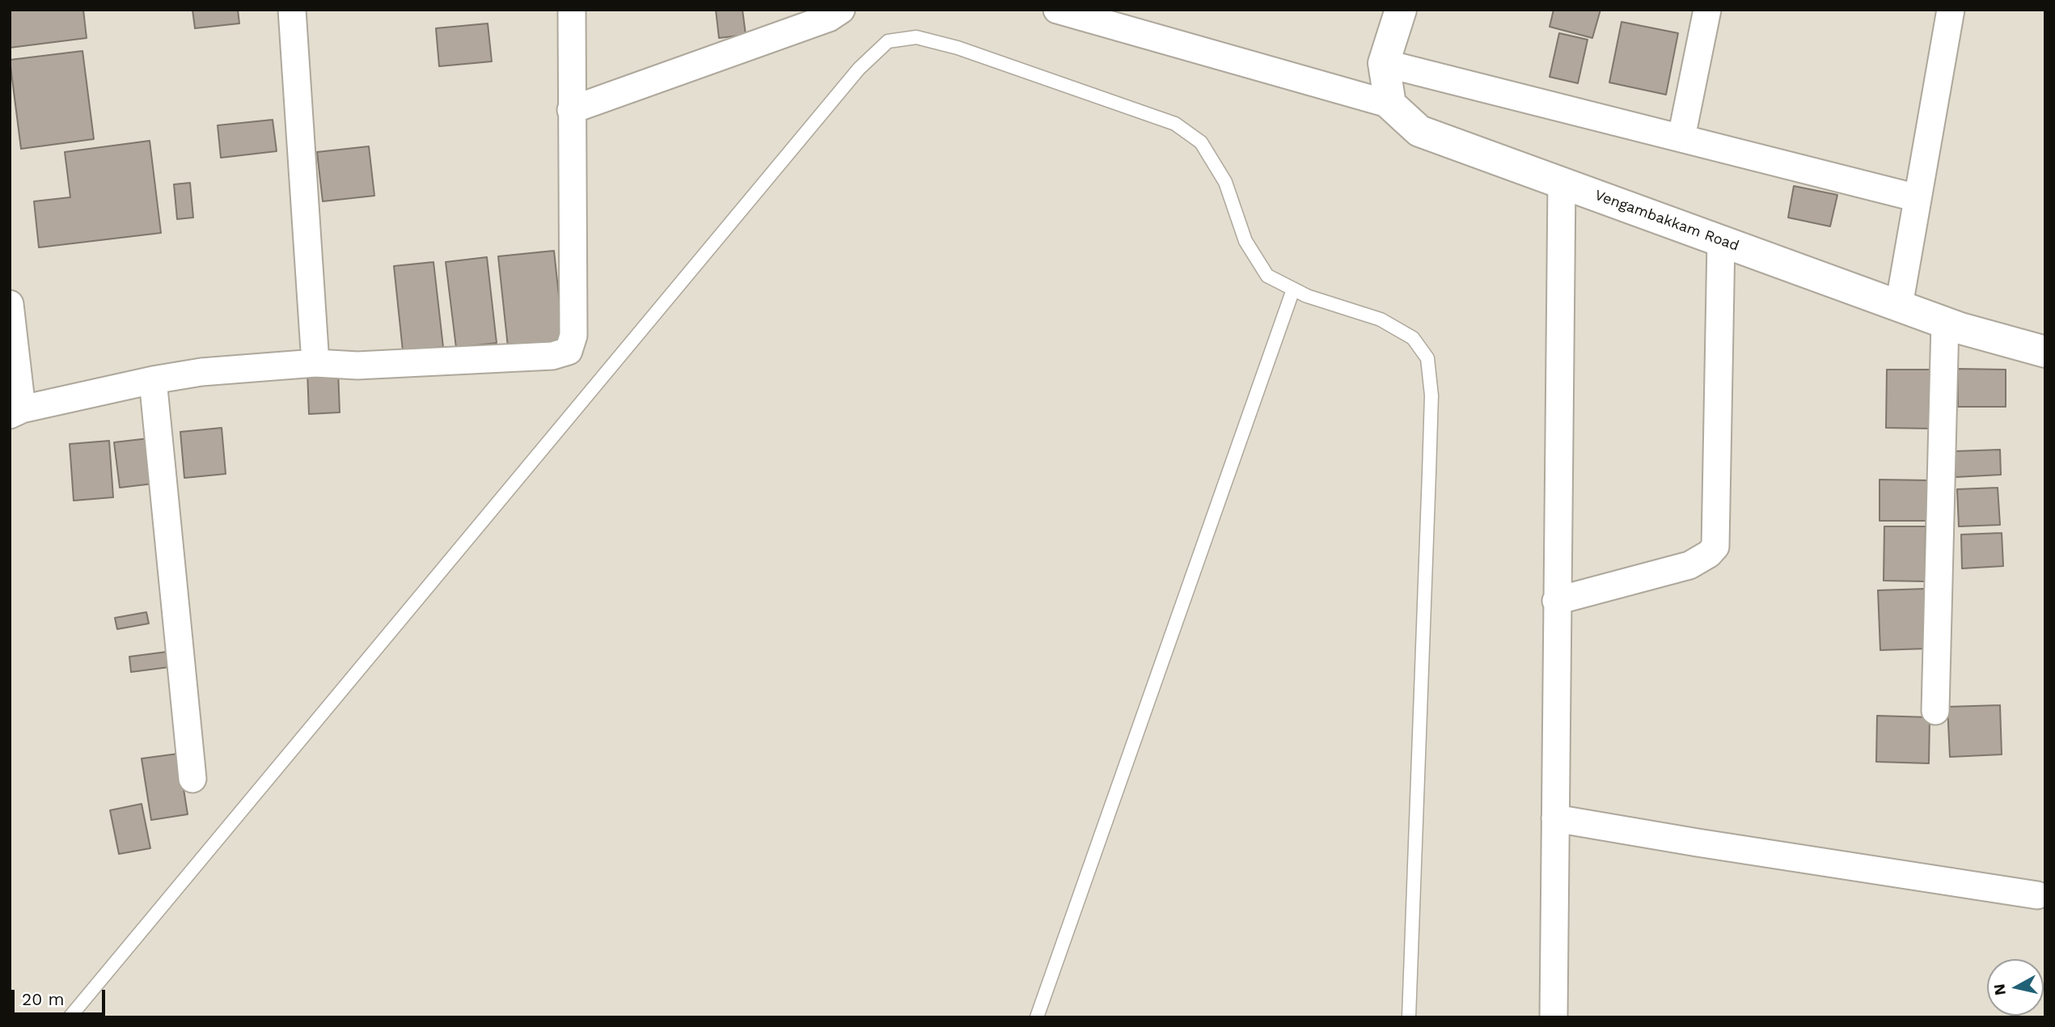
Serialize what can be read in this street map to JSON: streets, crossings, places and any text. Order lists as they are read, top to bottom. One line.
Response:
{"streets":{"street":["Vengambakkam Road"]},"scale_bar":"20 m","north":"left"}
